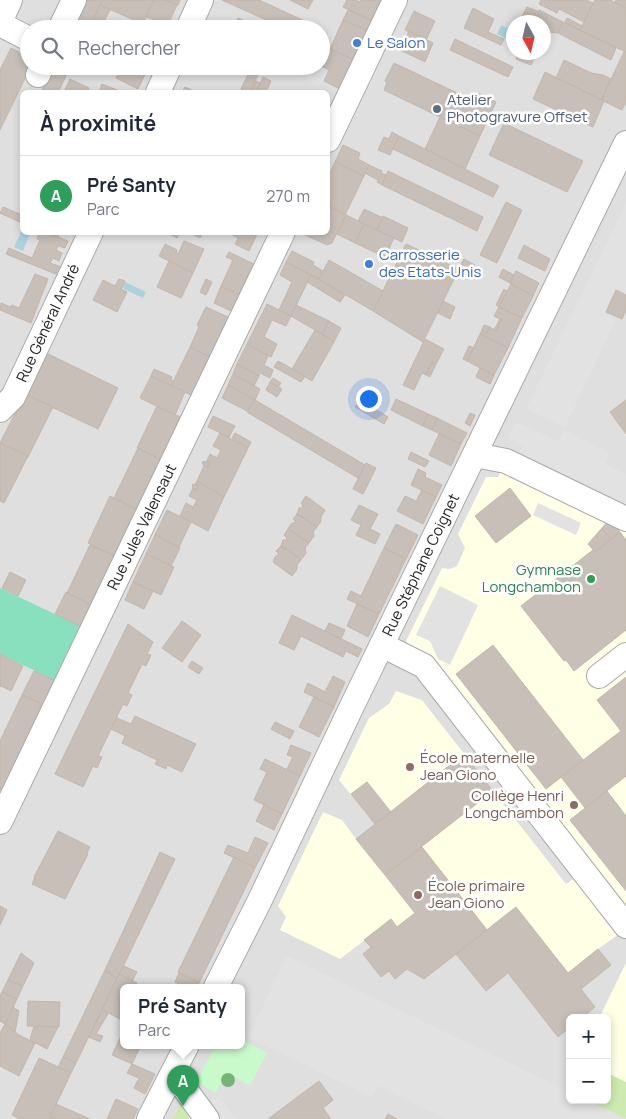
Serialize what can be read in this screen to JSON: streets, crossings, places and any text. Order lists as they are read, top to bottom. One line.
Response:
{"streets":{"street":["Rue Général André","Rue Jules Valensaut","Rue Stéphane Coignet"]},"places":["Le Salon","Atelier Photogravure Offset","Carrosserie des Etats-Unis","Gymnase Longchambon","École maternelle Jean Giono","Collège Henri Longchambon","École primaire Jean Giono"],"north":"bottom","page":{"search":"Rechercher","heading":"À proximité","list":[{"mark":"A","name":"Pré Santy","note":"Parc","value":"270 m"}],"popup":["Pré Santy","Parc"],"map_buttons":["+","−"],"pins":"A"}}
